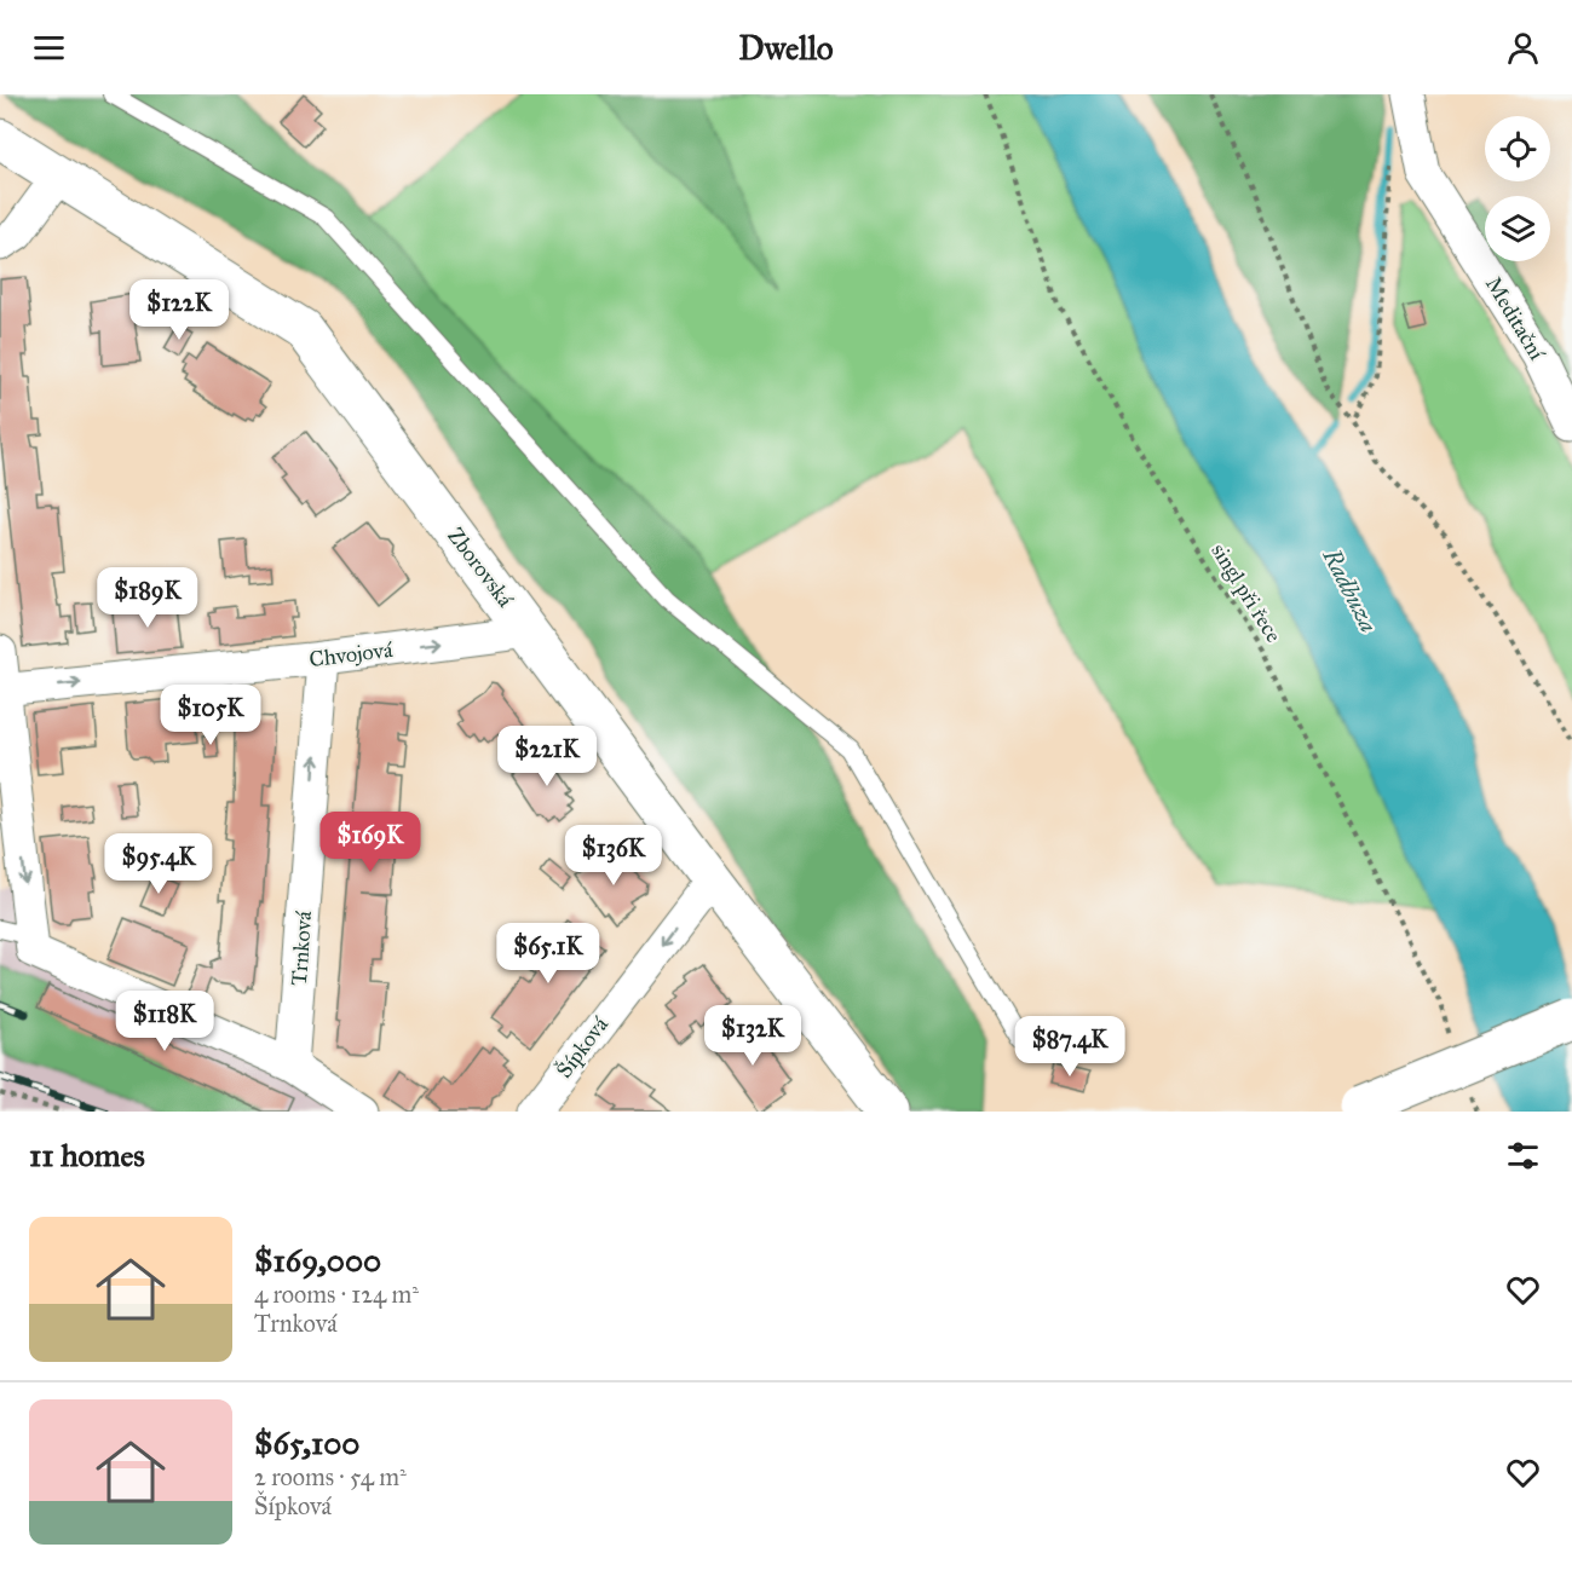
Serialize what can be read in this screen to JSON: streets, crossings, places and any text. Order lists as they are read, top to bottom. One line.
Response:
{"streets":{"street":["Meditační","Zborovská","Chvojová","Trnková","Šípková"],"path":["singl při řece"]},"crossings":[["Zborovská","Chvojová"],["Zborovská","Šípková"],["Chvojová","Trnková"]],"one_way":["Chvojová","Trnková","Šípková"],"water":["Radbuza"],"page":{"header":"Dwello","price":["$122K","$189K","$105K","$221K","$169K","$136K","$95.4K","$65.1K","$118K","$132K","$87.4K"],"heading":"11 homes","list":[{"name":"$169,000","note":"4 rooms · 124 m² · Trnková"},{"name":"$65,100","note":"2 rooms · 54 m² · Šípková"}]}}
